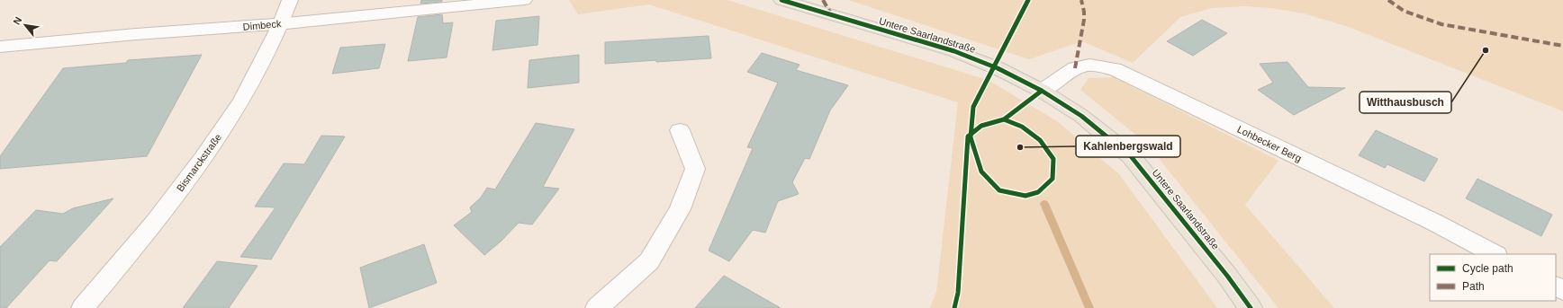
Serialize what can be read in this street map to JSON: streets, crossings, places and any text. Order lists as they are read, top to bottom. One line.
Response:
{"streets":{"main road":["Untere Saarlandstraße"],"street":["Dimbeck","Lohbecker Berg","Bismarckstraße"]},"crossings":[["Dimbeck","Bismarckstraße"],["Untere Saarlandstraße","Lohbecker Berg"]],"places":["Witthausbusch","Kahlenbergswald"],"legend":["Cycle path","Path"],"north":"top left"}
